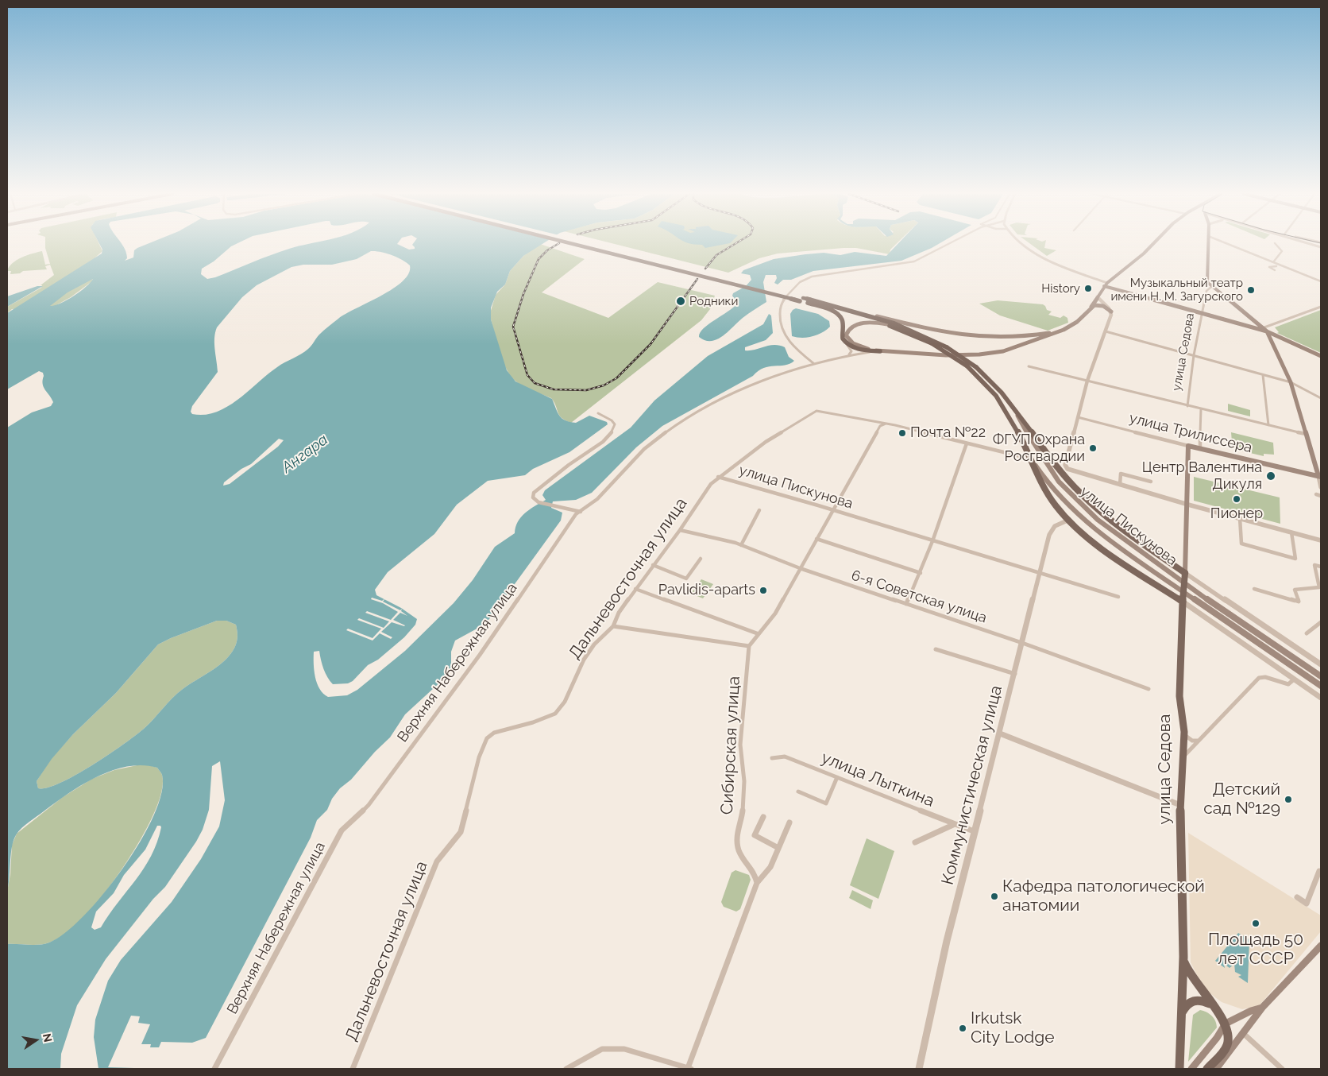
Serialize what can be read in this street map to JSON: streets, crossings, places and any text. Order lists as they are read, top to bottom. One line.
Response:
{"streets":{"main road":["улица Седова","улица Трилиссера","улица Пискунова"],"street":["Дальневосточная улица","6-я Советская улица","Верхняя Набережная улица","Сибирская улица","улица Лыткина","Коммунистическая улица"]},"crossings":[["улица Седова","улица Трилиссера"],["улица Седова","улица Пискунова"],["улица Пискунова","Дальневосточная улица"],["улица Пискунова","Сибирская улица"],["улица Пискунова","Коммунистическая улица"],["Дальневосточная улица","6-я Советская улица"],["Дальневосточная улица","Сибирская улица"],["6-я Советская улица","Сибирская улица"],["6-я Советская улица","Коммунистическая улица"],["улица Лыткина","Коммунистическая улица"]],"water":["Ангара"],"places":["History","Музыкальный театр имени Н. М. Загурского","Родники","Почта №22","ФГУП Охрана Росгвардии","Центр Валентина Дикуля","Пионер","Pavlidis-aparts","Детский сад №129","Кафедра патологической анатомии","Площадь 50 лет СССР","Irkutsk City Lodge"],"north":"right"}
